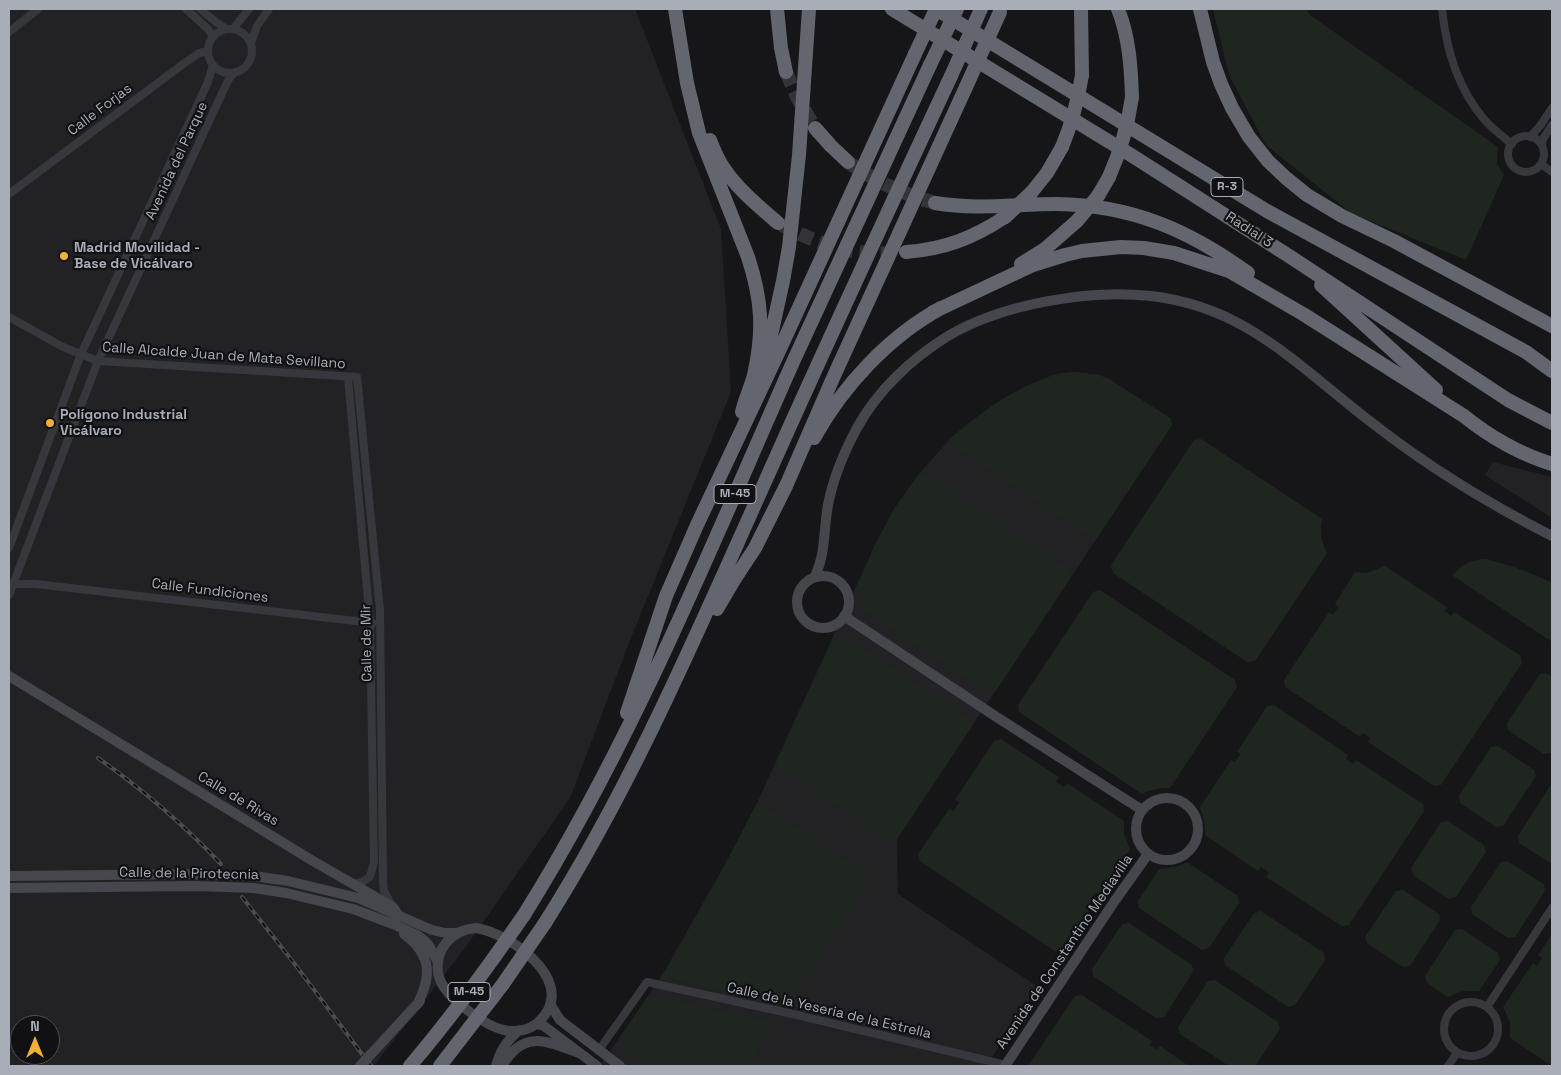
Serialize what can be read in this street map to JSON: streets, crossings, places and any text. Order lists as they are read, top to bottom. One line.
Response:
{"streets":{"highway":["R-3","Radial 3","M-45"],"street":["Calle Forjas","Avenida del Parque","Calle Alcalde Juan de Mata Sevillano","Calle Fundiciones","Calle de Mir","Calle de Rivas","Calle de la Pirotecnia","Avenida de Constantino Mediavilla","Calle de la Yeseria de la Estrella"]},"crossings":[["Calle Forjas","Avenida del Parque"],["Avenida del Parque","Calle Alcalde Juan de Mata Sevillano"],["Avenida del Parque","Calle Fundiciones"],["Calle Alcalde Juan de Mata Sevillano","Calle de Mir"],["Calle Fundiciones","Calle de Mir"],["Calle de Mir","Calle de Rivas"],["Calle de Rivas","Calle de la Pirotecnia"],["Avenida de Constantino Mediavilla","Calle de la Yeseria de la Estrella"]],"places":["Madrid Movilidad - Base de Vicálvaro","Polígono Industrial Vicálvaro"],"north":"top"}
